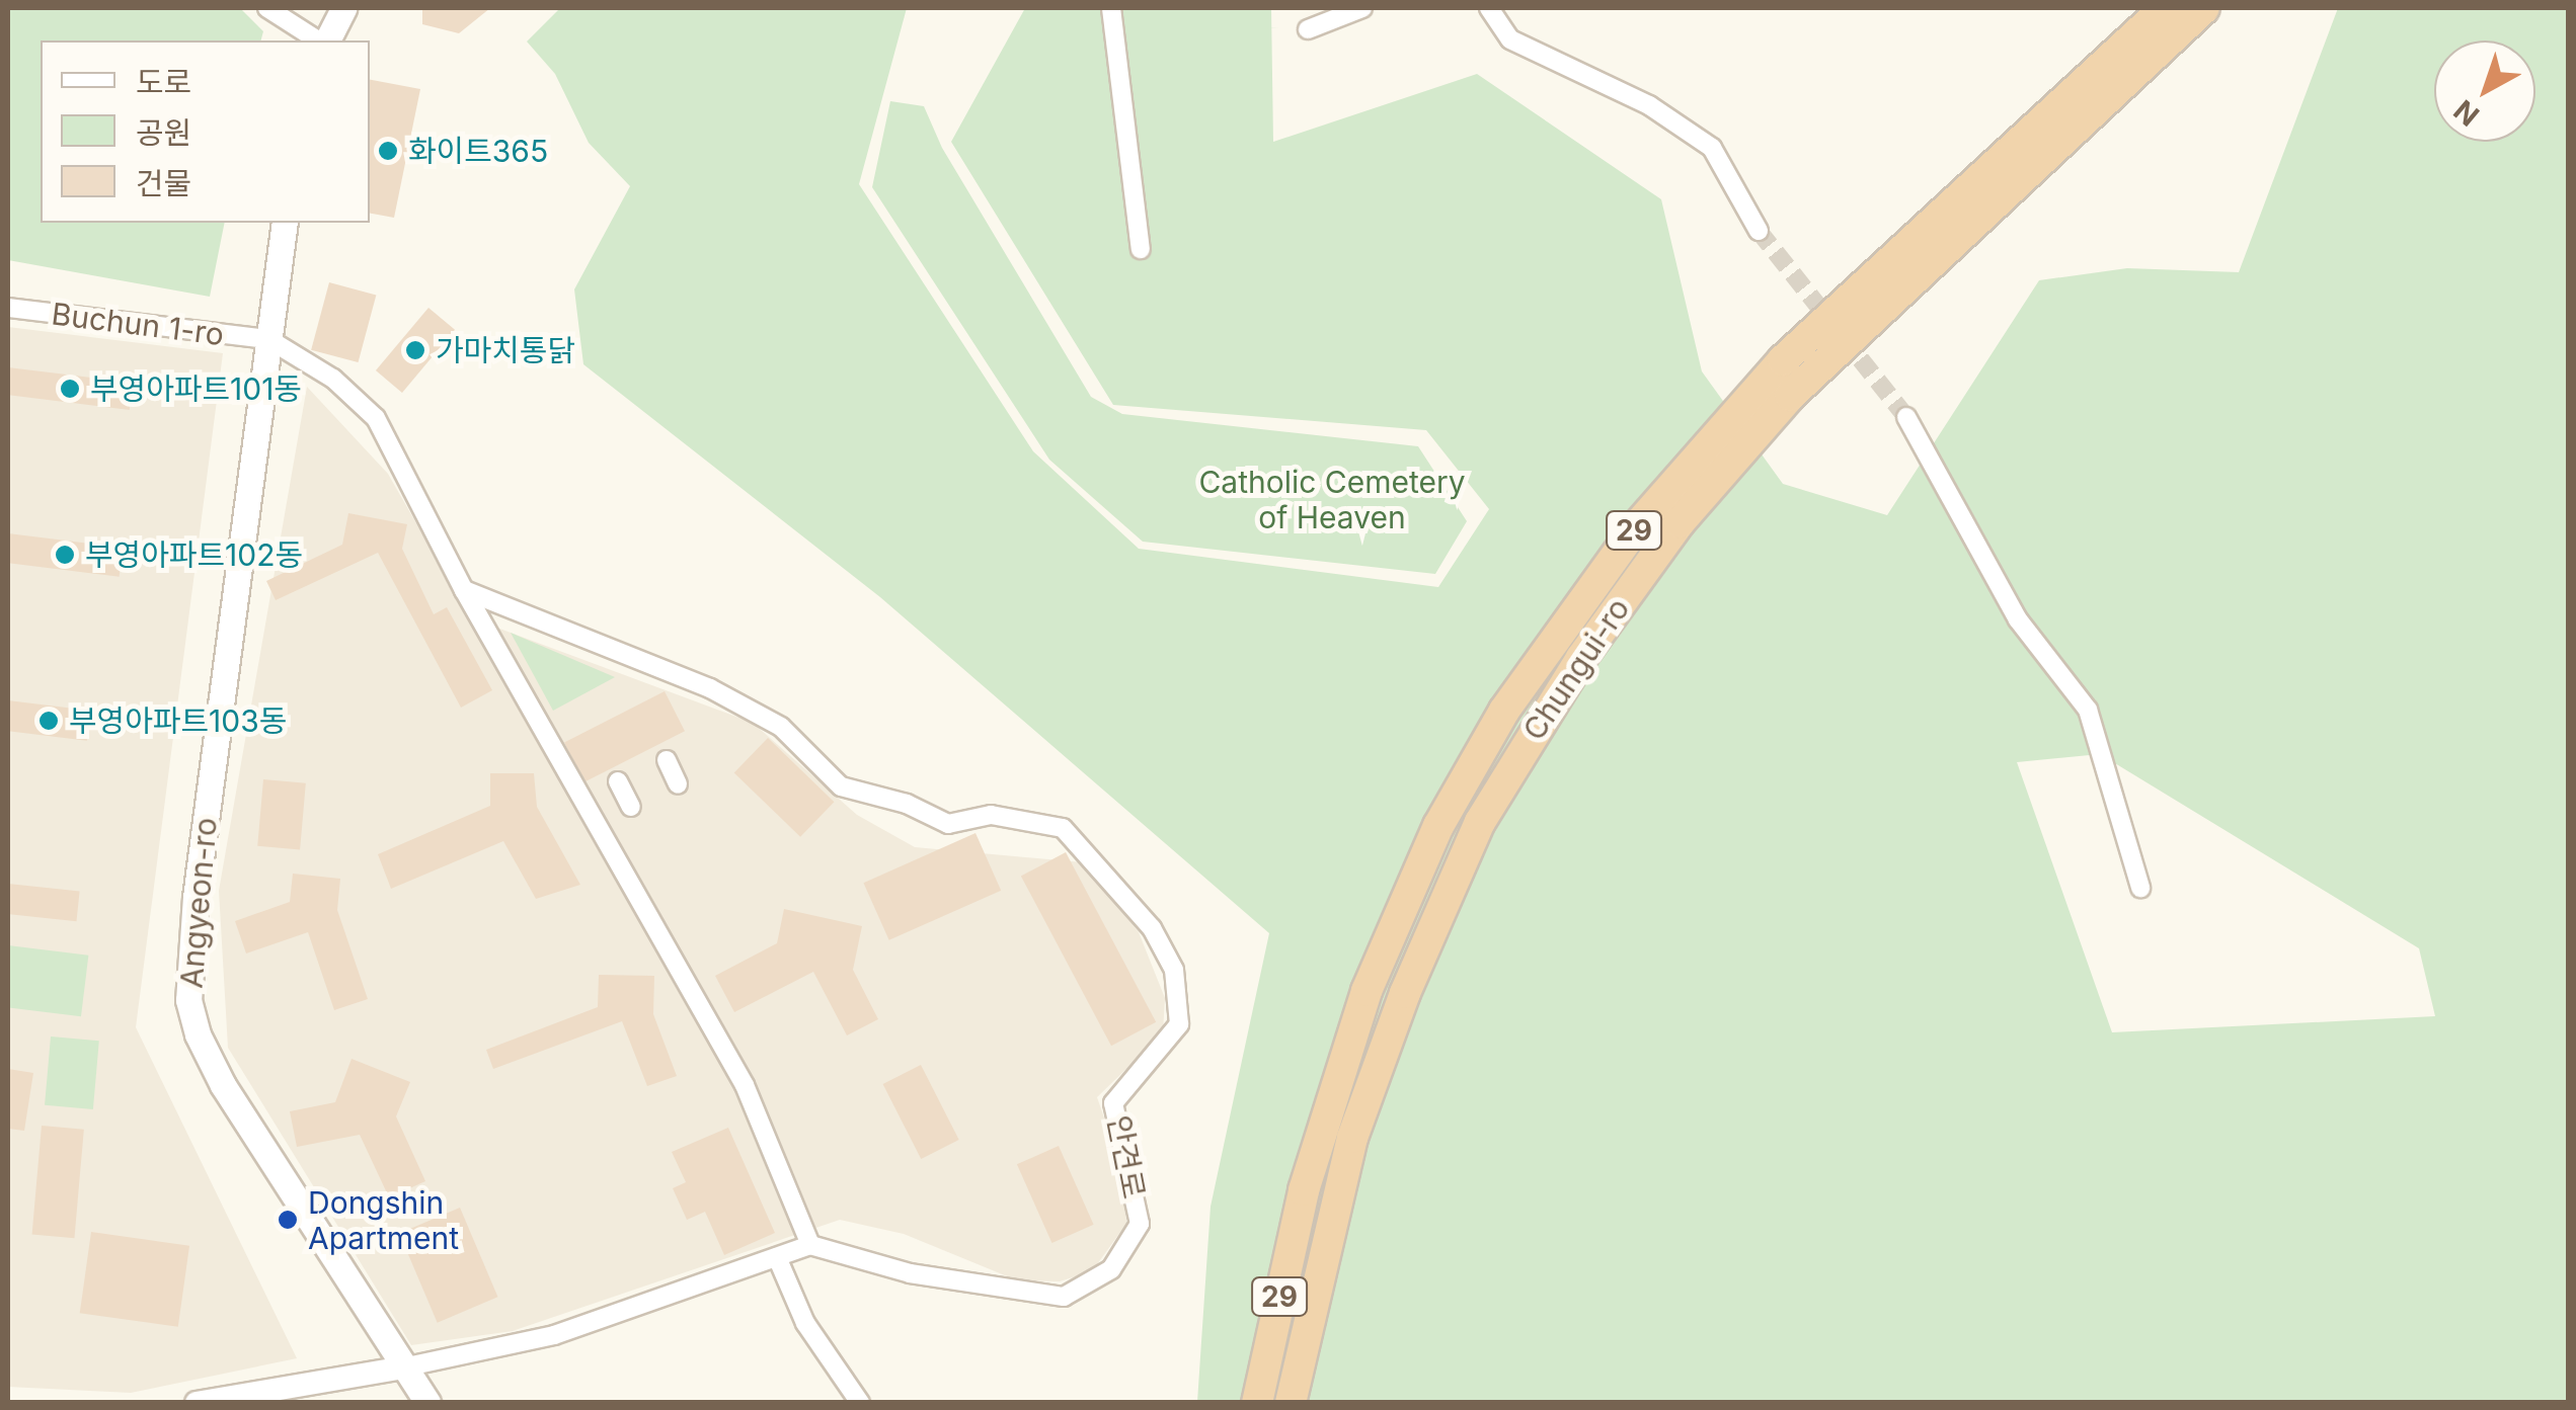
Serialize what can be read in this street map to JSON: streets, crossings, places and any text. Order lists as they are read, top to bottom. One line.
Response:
{"streets":{"highway":["29","Chungui-ro"],"main road":["Angyeon-ro"],"street":["Buchun 1-ro","안견로"]},"crossings":[["Buchun 1-ro","Angyeon-ro"]],"parks":["Catholic Cemetery of Heaven"],"places":["화이트365","가마치통닭","부영아파트101동","부영아파트102동","부영아파트103동","Dongshin Apartment"],"legend":["도로","공원","건물"],"north":"bottom left"}
